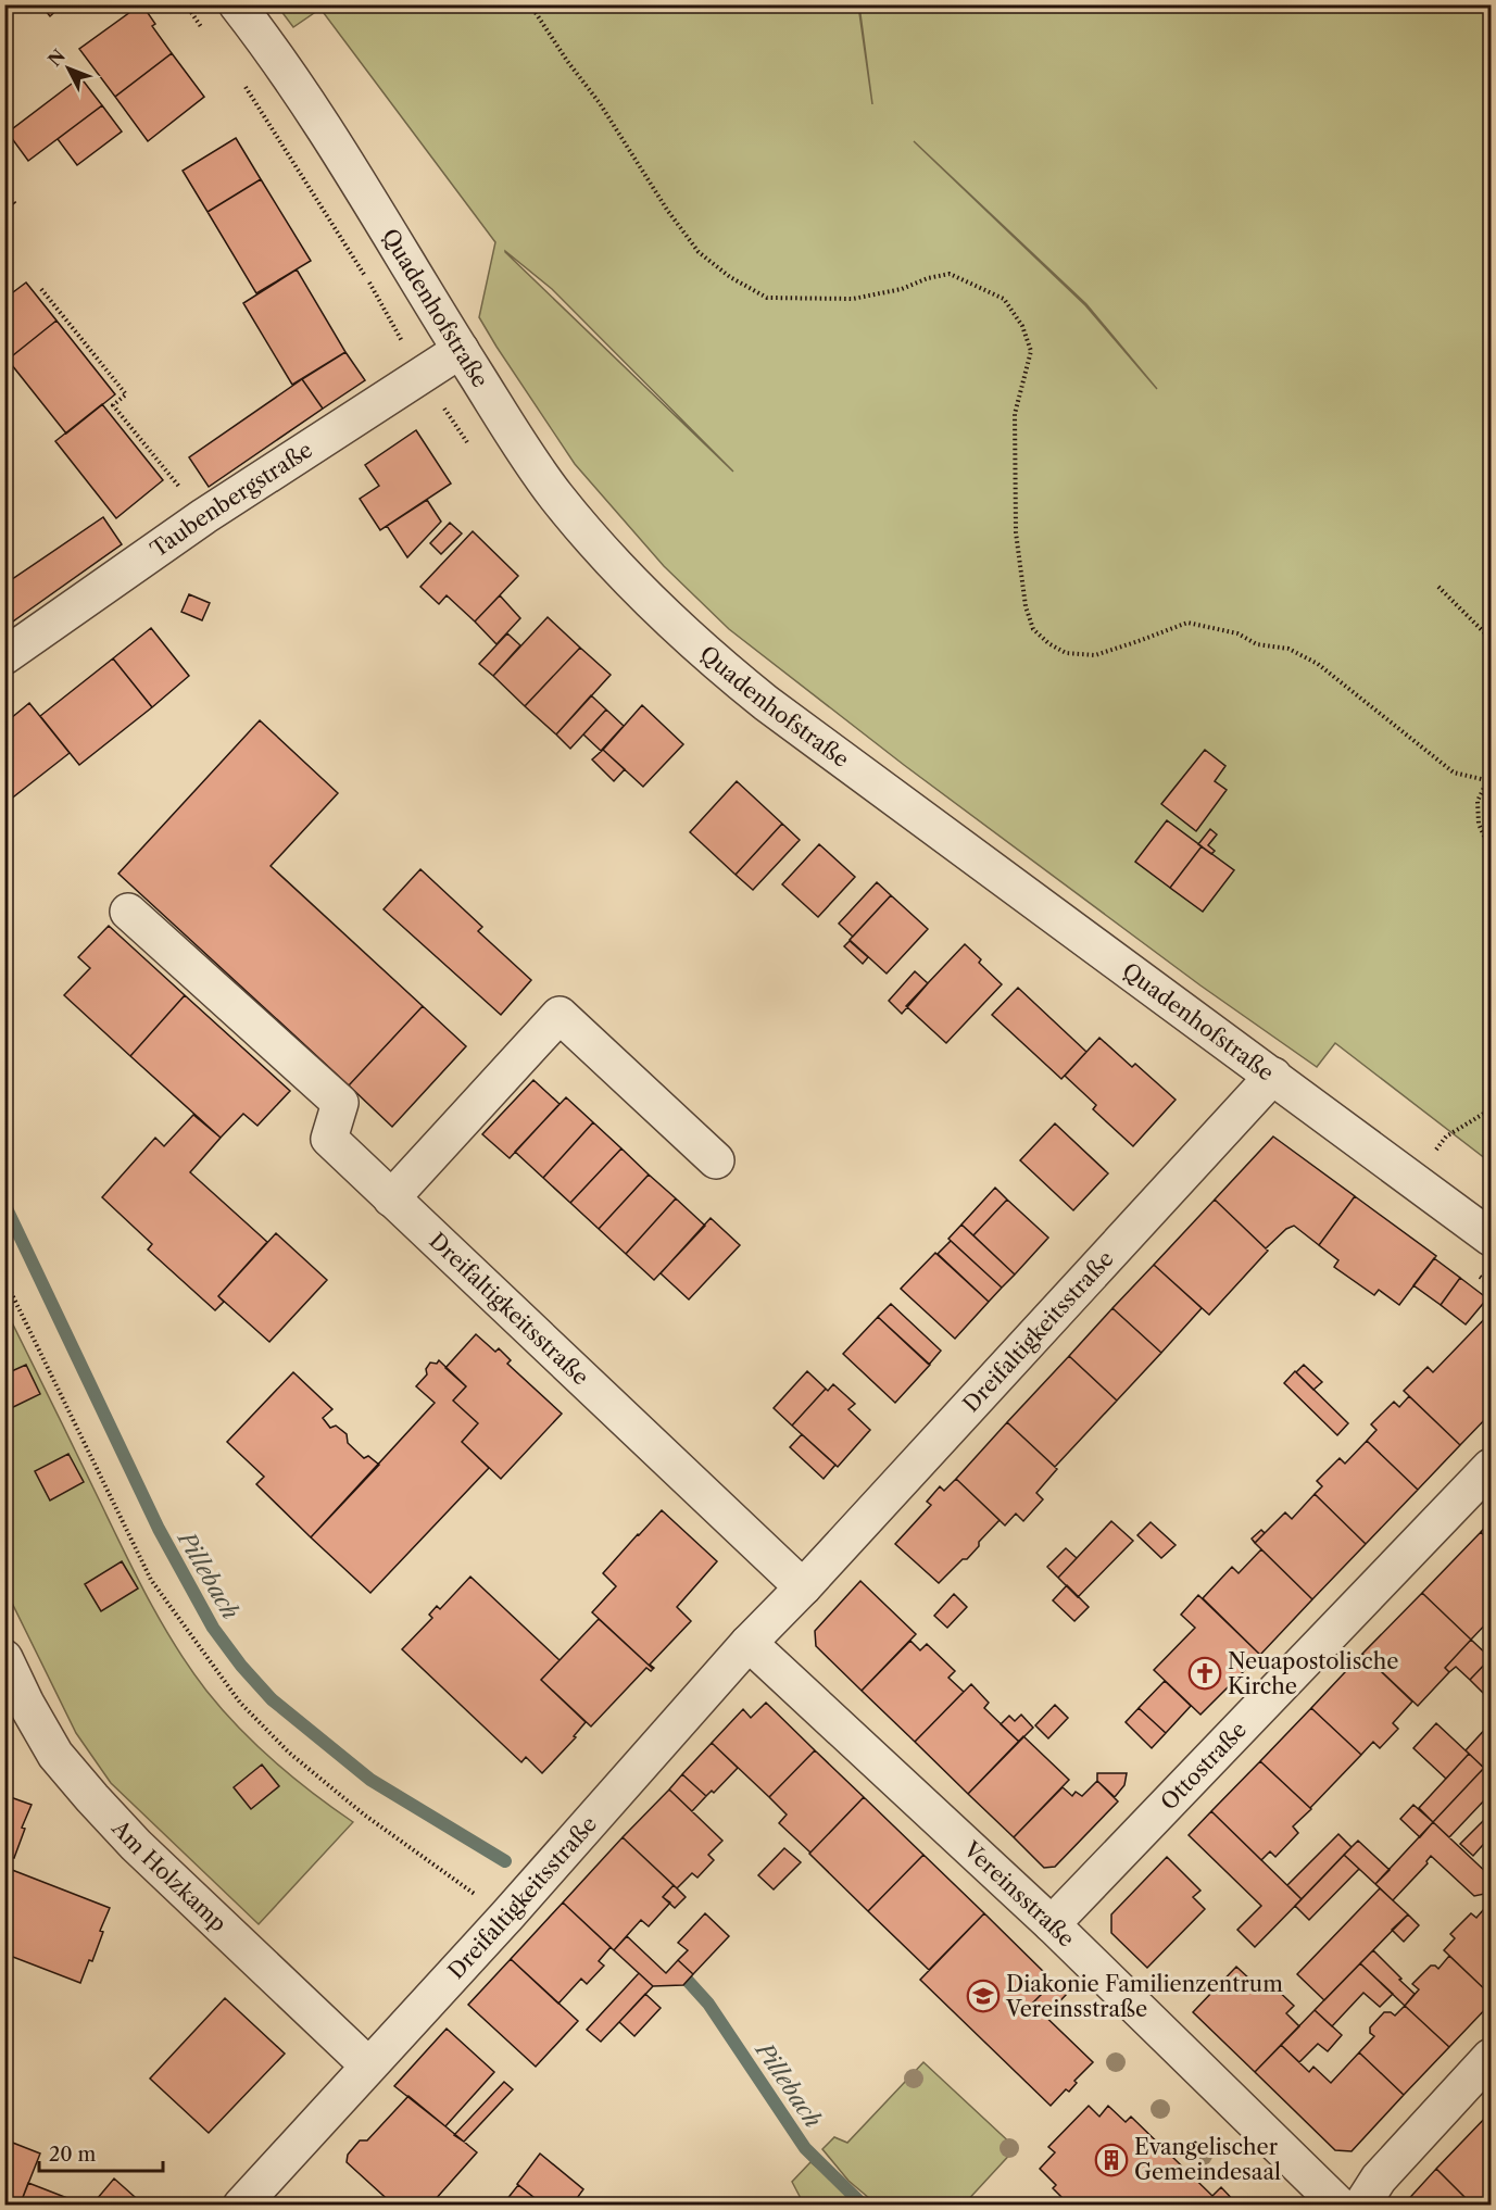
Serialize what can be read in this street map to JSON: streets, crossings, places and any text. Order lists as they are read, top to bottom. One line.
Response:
{"streets":{"street":["Quadenhofstraße","Taubenbergstraße","Dreifaltigkeitsstraße","Ottostraße","Am Holzkamp","Vereinsstraße"]},"crossings":[["Quadenhofstraße","Taubenbergstraße"],["Quadenhofstraße","Dreifaltigkeitsstraße"],["Dreifaltigkeitsstraße","Am Holzkamp"],["Dreifaltigkeitsstraße","Vereinsstraße"],["Ottostraße","Vereinsstraße"]],"water":["Pillebach"],"places":{"church":["Neuapostolische Kirche"],"school or university":["Diakonie Familienzentrum Vereinsstraße"],"building":["Evangelischer Gemeindesaal"]},"scale_bar":"20 m","north":"top left"}
